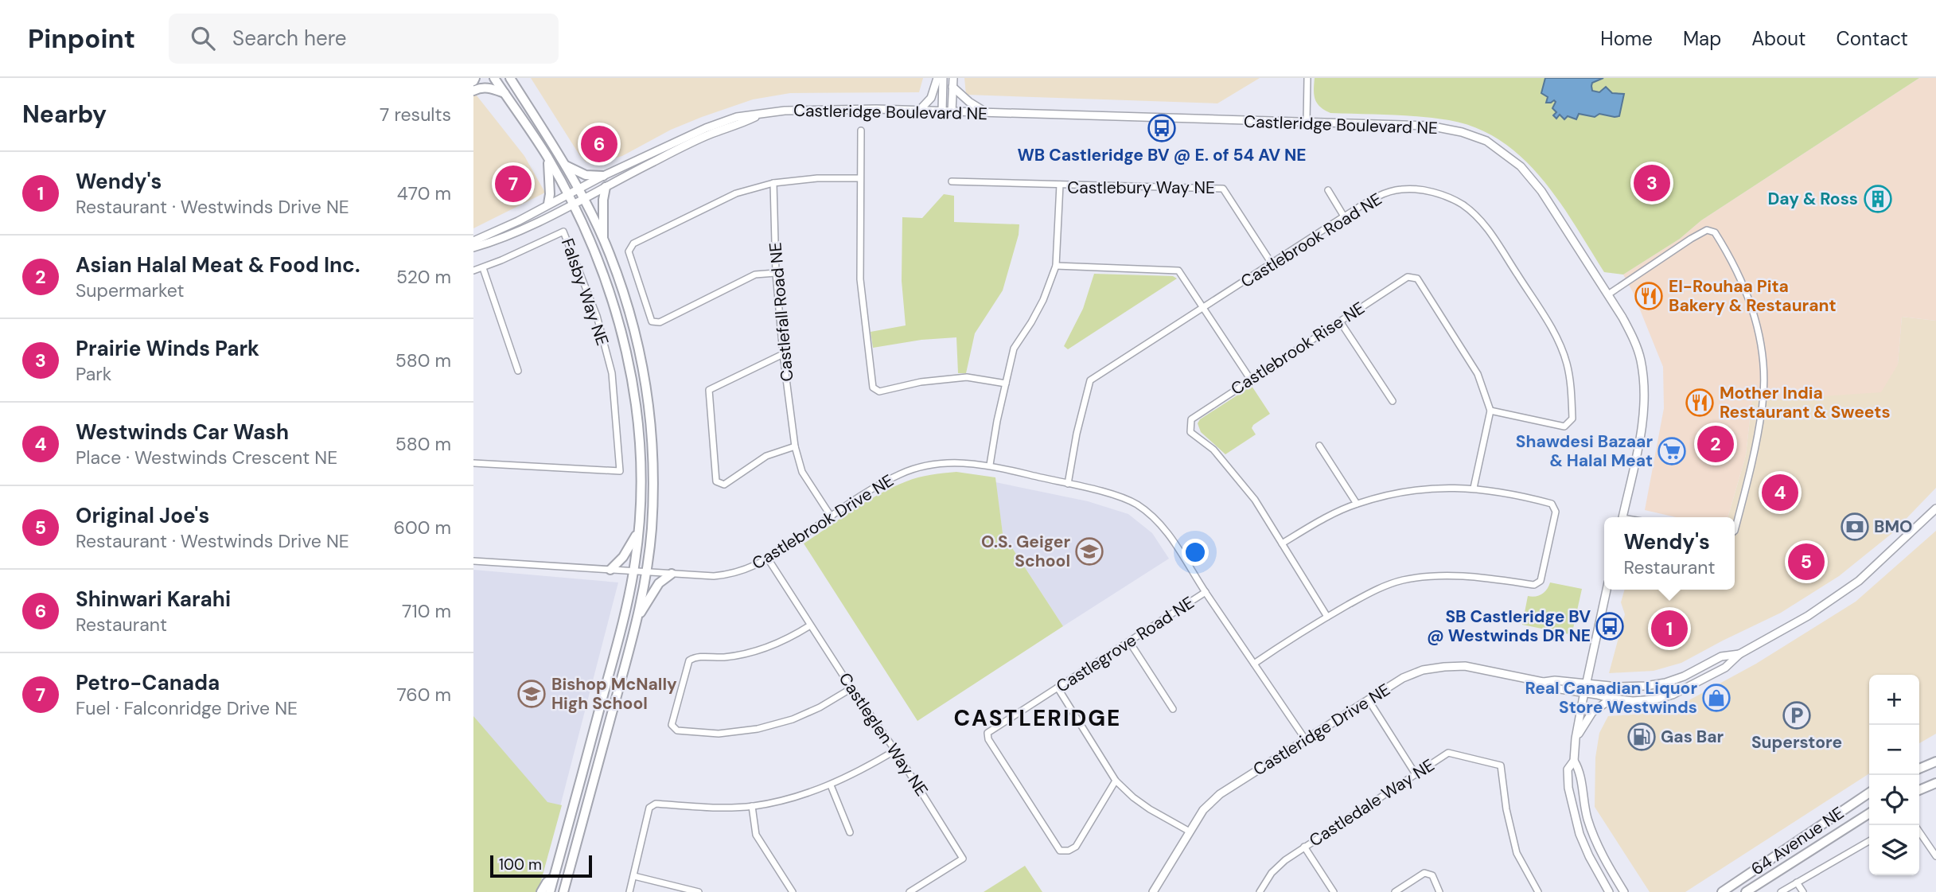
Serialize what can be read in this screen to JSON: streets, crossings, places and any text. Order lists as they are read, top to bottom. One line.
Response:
{"streets":{"main road":["64 Avenue NE"],"street":["Castleridge Boulevard NE","Castlebury Way NE","Castlebrook Road NE","Falsby Way NE","Castlefall Road NE","Castlebrook Rise NE","Castlebrook Drive NE","Castlegrove Road NE","Castleridge Drive NE","Castleglen Way NE","Castledale Way NE"]},"crossings":[["Castlebury Way NE","Castlebrook Road NE"],["Castlebury Way NE","Castlebrook Drive NE"],["Castlebrook Road NE","Castlebrook Rise NE"],["Castlebrook Road NE","Castlebrook Drive NE"],["Castlefall Road NE","Castlebrook Drive NE"],["Castlebrook Drive NE","Castlegrove Road NE"],["Castlebrook Drive NE","Castleridge Drive NE"],["Castlebrook Drive NE","Castleglen Way NE"]],"districts":["CASTLERIDGE"],"places":{"bus stop":["WB Castleridge BV @ E. of 54 AV NE","SB Castleridge BV @ Westwinds DR NE"],"building":["Day & Ross"],"restaurant":["El-Rouhaa Pita Bakery & Restaurant","Mother India Restaurant & Sweets"],"supermarket":["Shawdesi Bazaar & Halal Meat"],"bank":["BMO"],"school or university":["O.S. Geiger School","Bishop McNally High School"],"shop":["Real Canadian Liquor Store Westwinds"],"parking":["Superstore"],"fuel station":["Gas Bar"]},"scale_bar":"100 m","page":{"header":"Pinpoint","search":"Search here","nav":["Home","Map","About","Contact"],"heading":["Nearby","7 results"],"pins":["6","3","7","2","4","5","1"],"list":[{"mark":"1","name":"Wendy's","note":"Restaurant · Westwinds Drive NE","value":"470 m"},{"mark":"2","name":"Asian Halal Meat & Food Inc.","note":"Supermarket","value":"520 m"},{"mark":"3","name":"Prairie Winds Park","note":"Park","value":"580 m"},{"mark":"4","name":"Westwinds Car Wash","note":"Place · Westwinds Crescent NE","value":"580 m"},{"mark":"5","name":"Original Joe's","note":"Restaurant · Westwinds Drive NE","value":"600 m"},{"mark":"6","name":"Shinwari Karahi","note":"Restaurant","value":"710 m"},{"mark":"7","name":"Petro-Canada","note":"Fuel · Falconridge Drive NE","value":"760 m"}],"popup":["Wendy's","Restaurant"],"map_buttons":["+","−"],"scale":"100 m"}}
